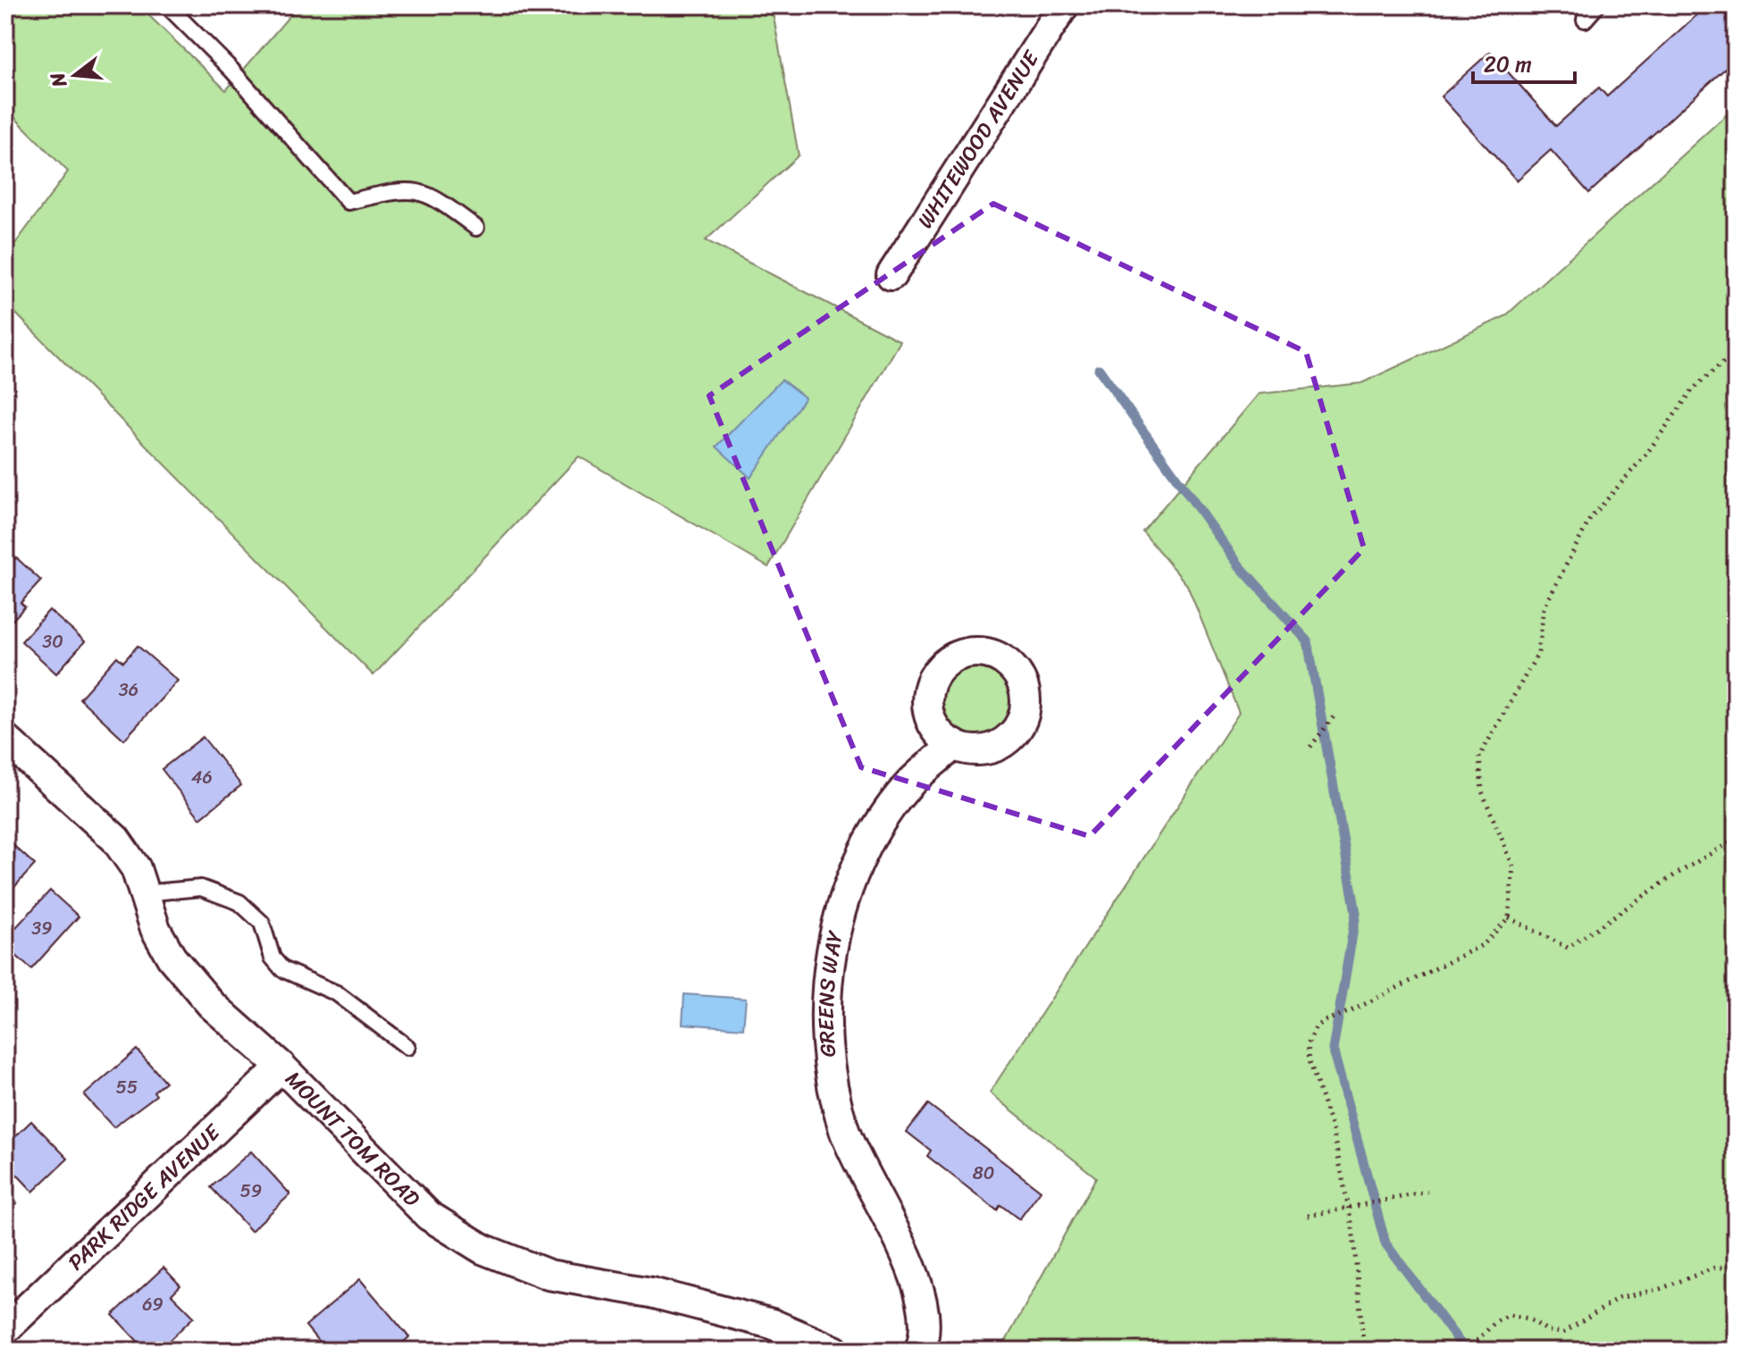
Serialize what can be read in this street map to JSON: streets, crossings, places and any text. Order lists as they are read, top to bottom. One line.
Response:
{"streets":{"street":["WHITEWOOD AVENUE","GREENS WAY","MOUNT TOM ROAD","PARK RIDGE AVENUE"]},"crossings":[["MOUNT TOM ROAD","PARK RIDGE AVENUE"]],"house_numbers":["30","36","46","39","55","80","59","69"],"scale_bar":"20 m","north":"left"}
